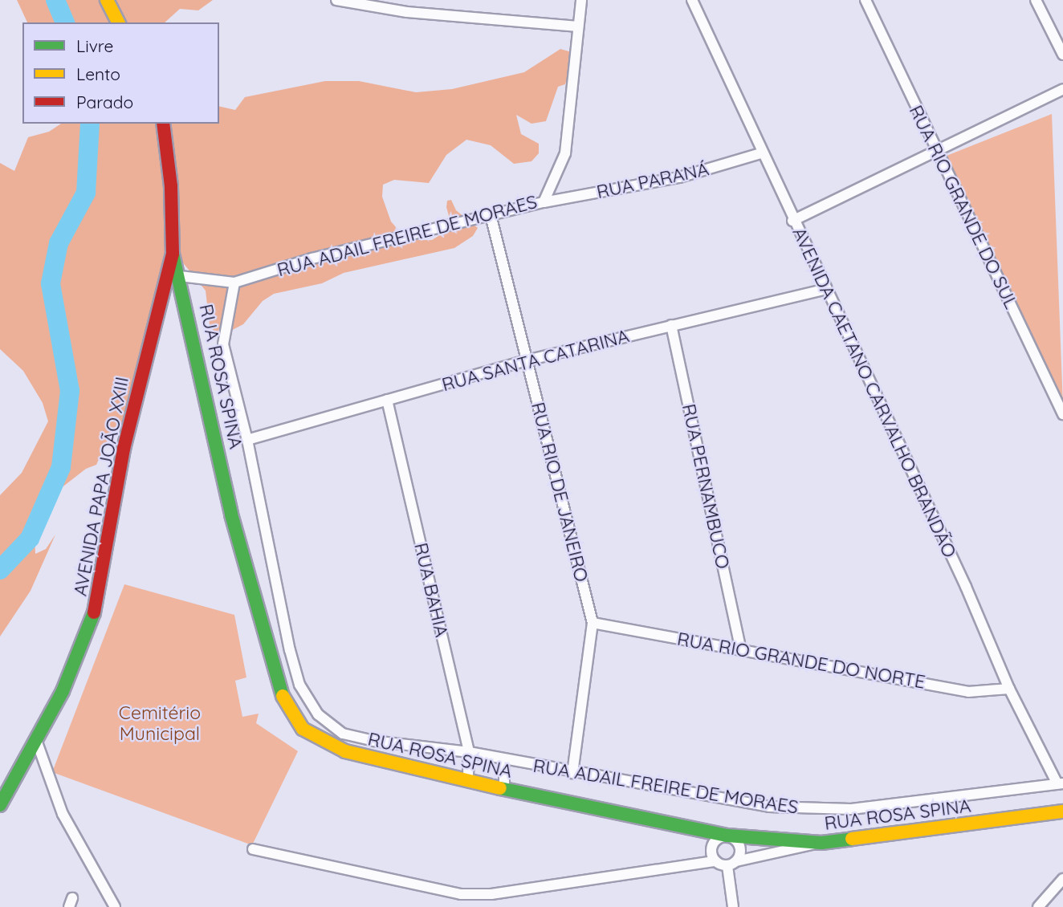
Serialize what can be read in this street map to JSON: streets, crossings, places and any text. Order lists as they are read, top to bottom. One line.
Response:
{"streets":{"street":["RUA PARANÁ","RUA RIO GRANDE DO SUL","RUA ADAIL FREIRE DE MORAES","RUA SANTA CATARINA","RUA ROSA SPINA","AVENIDA CAETANO CARVALHO BRANDÃO","AVENIDA PAPA JOÃO XXIII","RUA PERNAMBUCO","RUA RIO DE JANEIRO","RUA BAHIA","RUA RIO GRANDE DO NORTE"]},"crossings":[["RUA PARANÁ","RUA ADAIL FREIRE DE MORAES"],["RUA PARANÁ","AVENIDA CAETANO CARVALHO BRANDÃO"],["RUA ADAIL FREIRE DE MORAES","RUA SANTA CATARINA"],["RUA ADAIL FREIRE DE MORAES","RUA ROSA SPINA"],["RUA ADAIL FREIRE DE MORAES","AVENIDA CAETANO CARVALHO BRANDÃO"],["RUA ADAIL FREIRE DE MORAES","RUA RIO DE JANEIRO"],["RUA ADAIL FREIRE DE MORAES","RUA BAHIA"],["RUA SANTA CATARINA","AVENIDA CAETANO CARVALHO BRANDÃO"],["RUA SANTA CATARINA","RUA PERNAMBUCO"],["RUA SANTA CATARINA","RUA RIO DE JANEIRO"],["RUA SANTA CATARINA","RUA BAHIA"],["RUA ROSA SPINA","AVENIDA PAPA JOÃO XXIII"],["RUA ROSA SPINA","RUA BAHIA"],["AVENIDA CAETANO CARVALHO BRANDÃO","RUA RIO GRANDE DO NORTE"],["RUA PERNAMBUCO","RUA RIO GRANDE DO NORTE"],["RUA RIO DE JANEIRO","RUA RIO GRANDE DO NORTE"]],"parks":["Cemitério Municipal"],"legend":["Livre","Lento","Parado"]}
